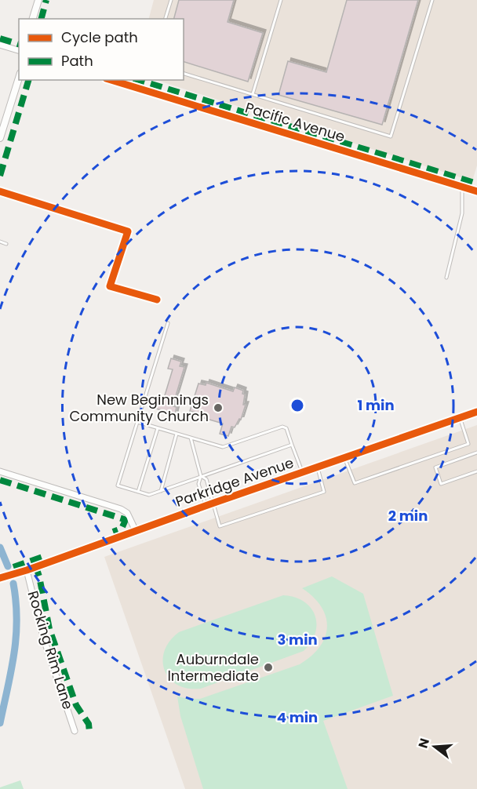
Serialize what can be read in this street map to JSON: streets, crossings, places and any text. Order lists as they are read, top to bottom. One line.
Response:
{"streets":{"street":["Pacific Avenue","Parkridge Avenue","Rocking Rim Lane"]},"crossings":[["Parkridge Avenue","Rocking Rim Lane"]],"places":["New Beginnings Community Church","Auburndale Intermediate"],"legend":["Cycle path","Path"],"north":"left","rings":["1 min","2 min","3 min","4 min"]}
